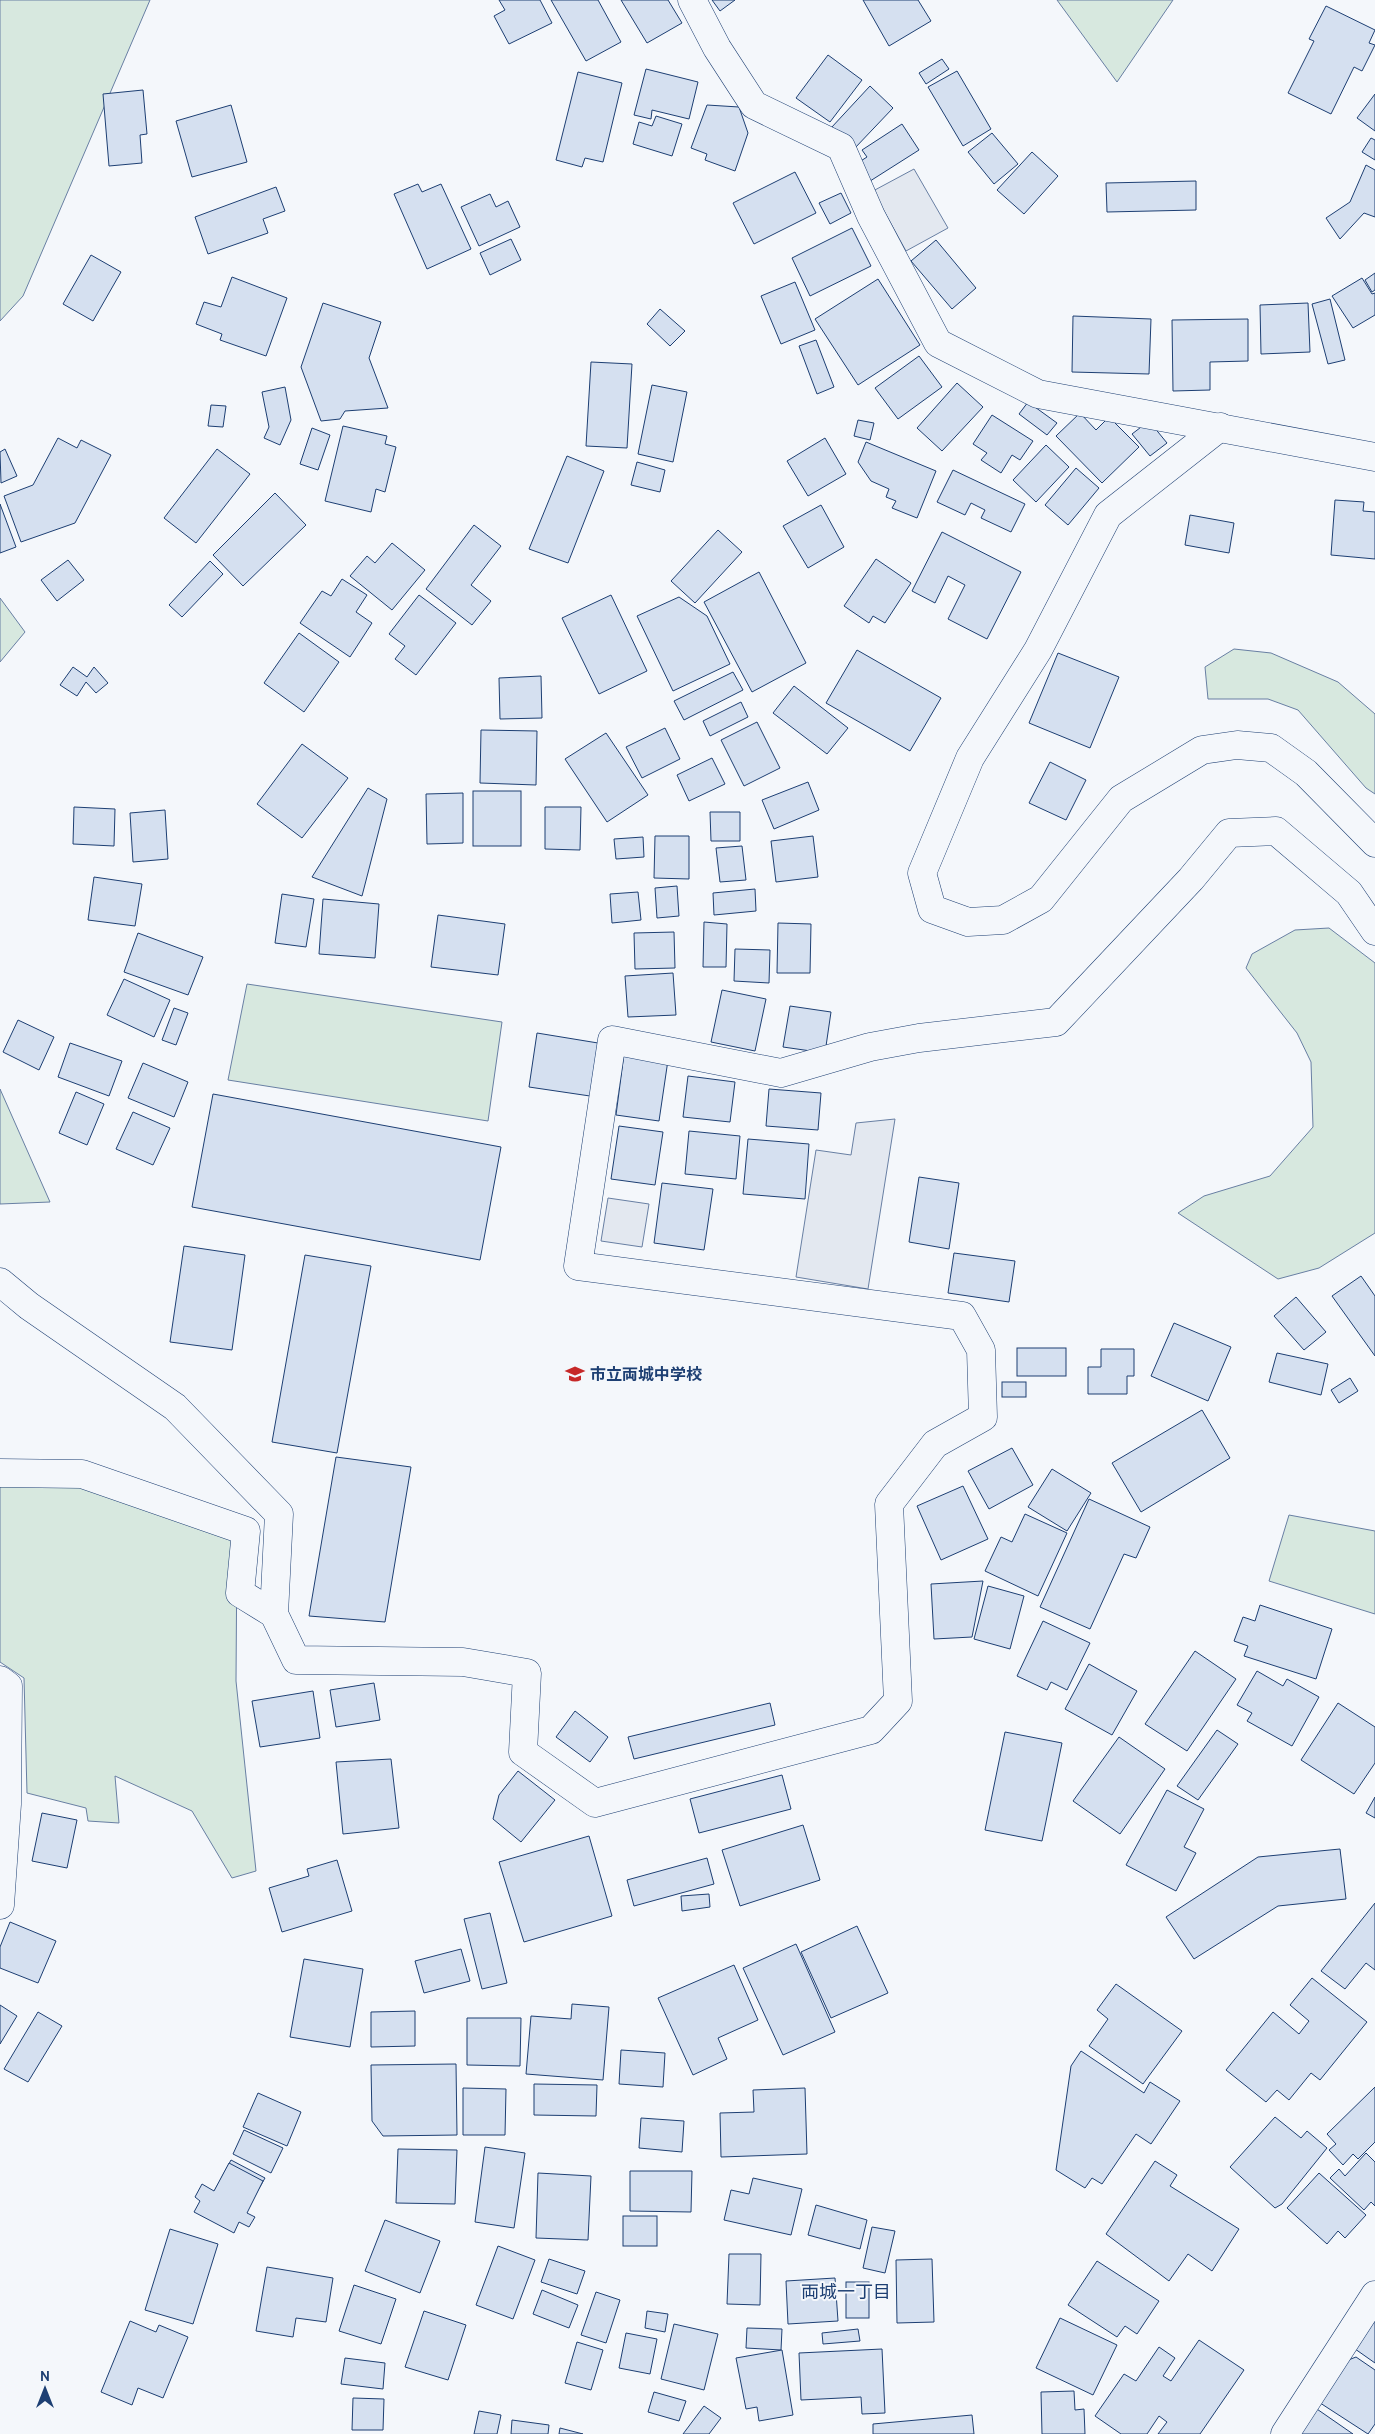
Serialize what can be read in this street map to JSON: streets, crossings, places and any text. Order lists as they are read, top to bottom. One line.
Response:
{"districts":["両城一丁目"],"places":{"school or university":["市立両城中学校"]},"north":"top"}
